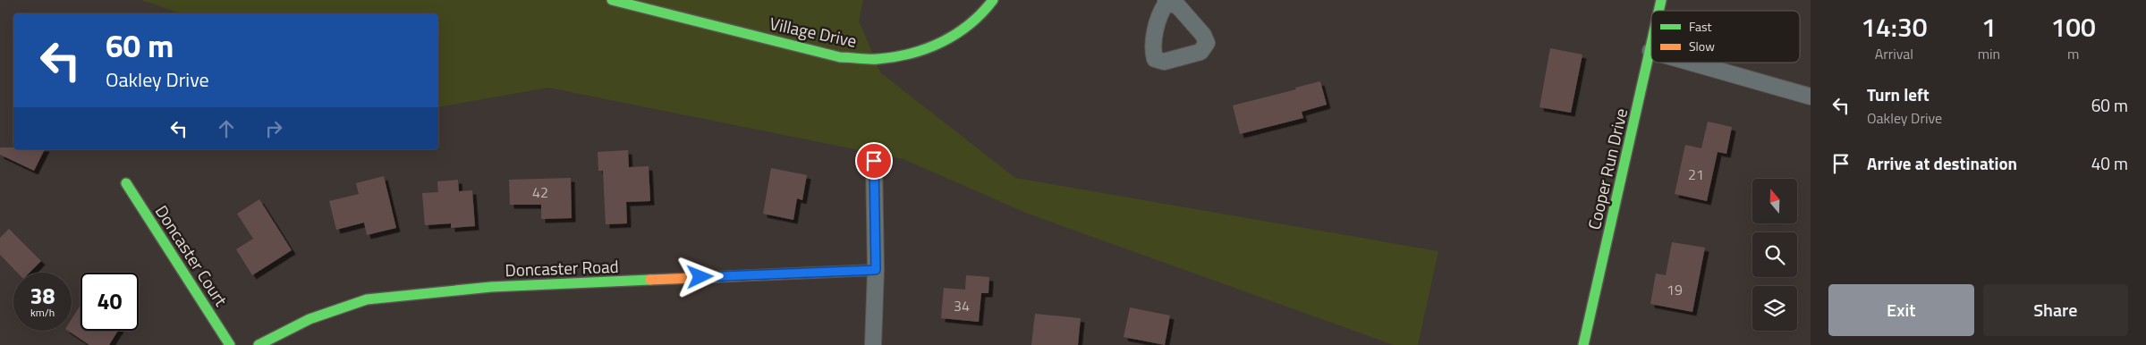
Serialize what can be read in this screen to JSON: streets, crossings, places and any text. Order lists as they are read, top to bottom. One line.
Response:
{"streets":{"street":["Village Drive","Cooper Run Drive","Doncaster Court","Doncaster Road"]},"house_numbers":["21","42","19","34"],"legend":["Fast","Slow"],"north":"top","page":{"eta":["14:30","Arrival","1","min","100","m"],"turn":["60 m","Oakley Drive"],"list":[{"name":"Turn left","note":"Oakley Drive","value":"60 m"},{"name":"Arrive at destination","value":"40 m"}],"speed":"38 km/h","limit":"40","buttons":["Exit","Share"]}}
